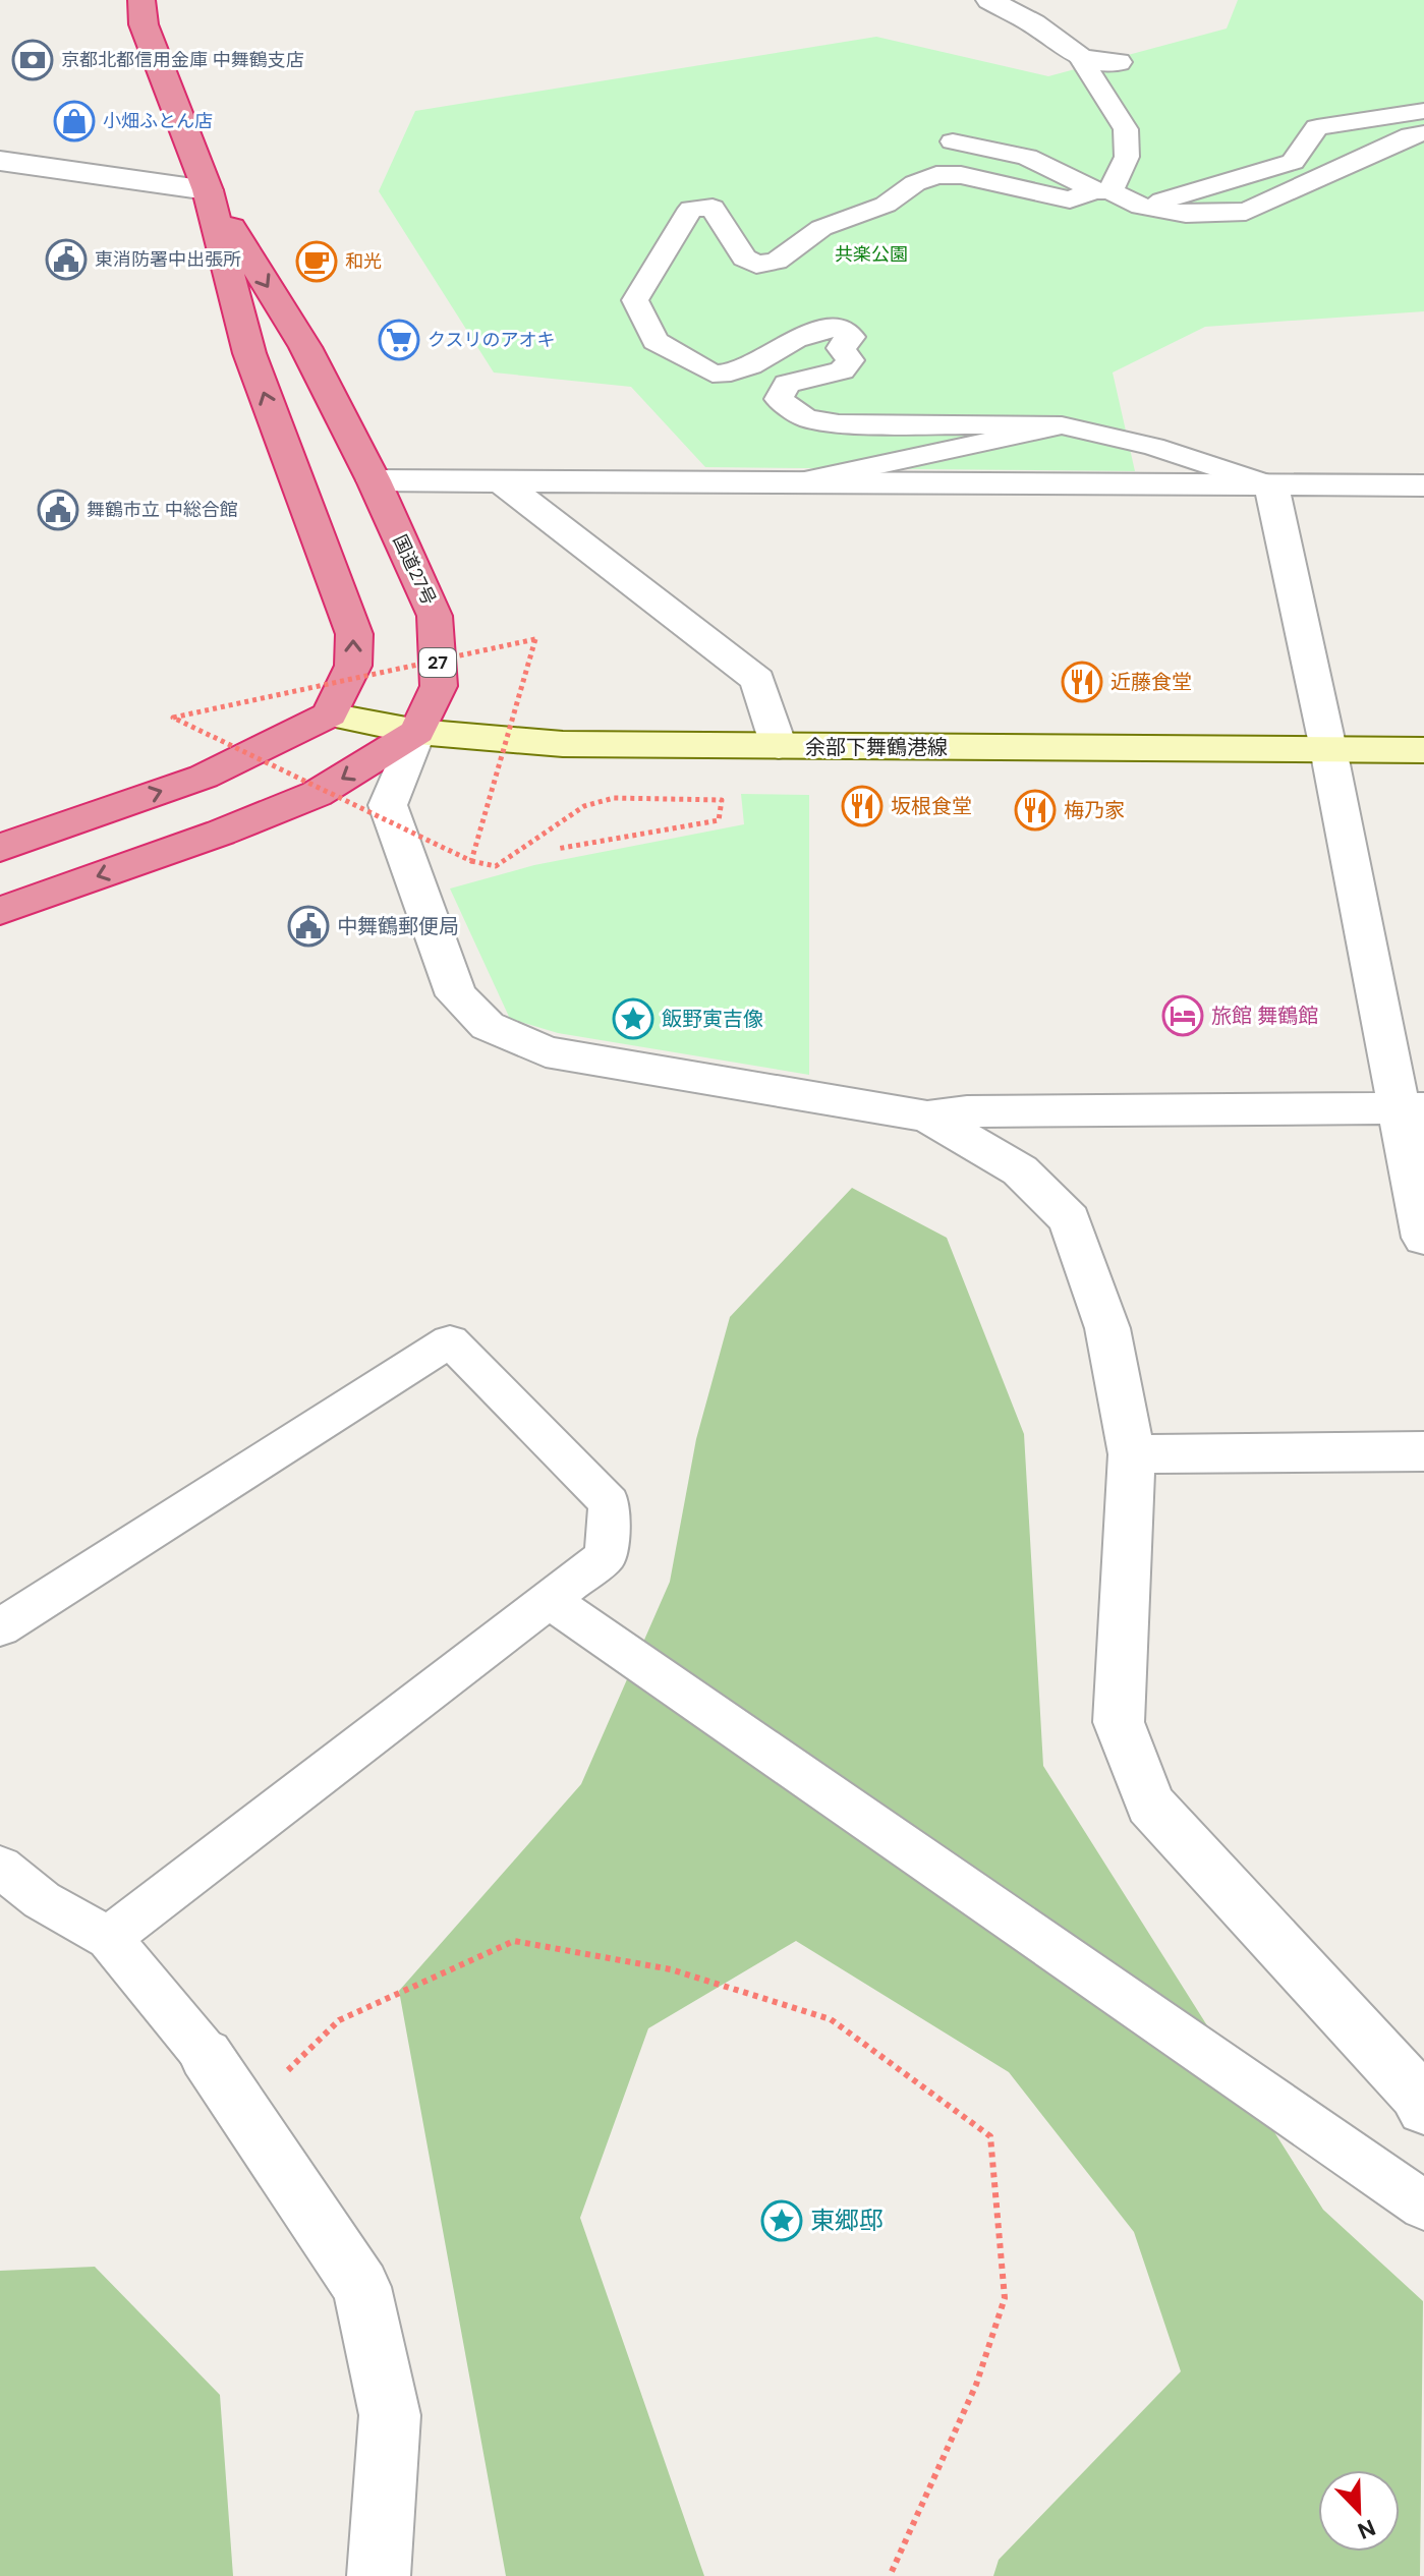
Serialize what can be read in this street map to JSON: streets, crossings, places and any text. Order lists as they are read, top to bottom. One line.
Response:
{"streets":{"highway":["国道27号","27"],"main road":["余部下舞鶴港線"]},"crossings":[["国道27号","余部下舞鶴港線"]],"parks":["共楽公園"],"places":{"bank":["京都北都信用金庫 中舞鶴支店"],"shop":["小畑ふとん店"],"public building":["東消防署中出張所","舞鶴市立 中総合館","中舞鶴郵便局"],"cafe":["和光"],"supermarket":["クスリのアオキ"],"restaurant":["近藤食堂","坂根食堂","梅乃家"],"hotel":["旅館 舞鶴館"],"place":["飯野寅吉像","東郷邸"]},"north":"bottom right"}
